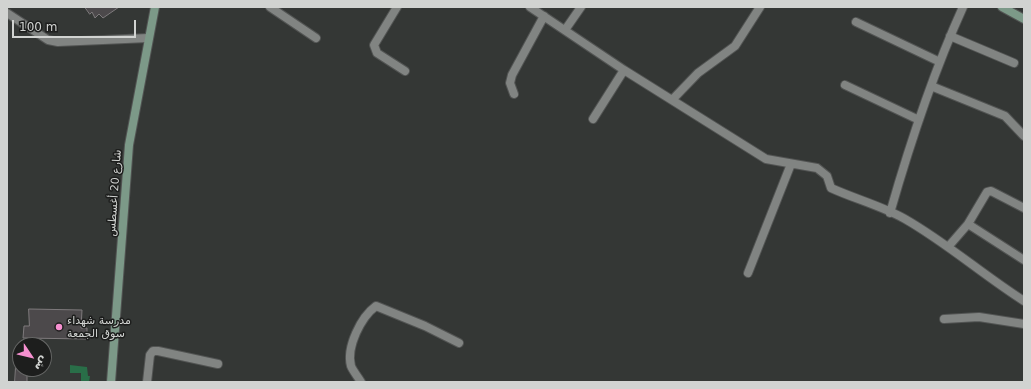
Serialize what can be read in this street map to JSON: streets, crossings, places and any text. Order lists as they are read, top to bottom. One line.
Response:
{"streets":{"street":["شارع 20 أغسطس"]},"places":["مدرسة شهداء سوق الجمعة"],"scale_bar":"100 m","north":"bottom right"}
